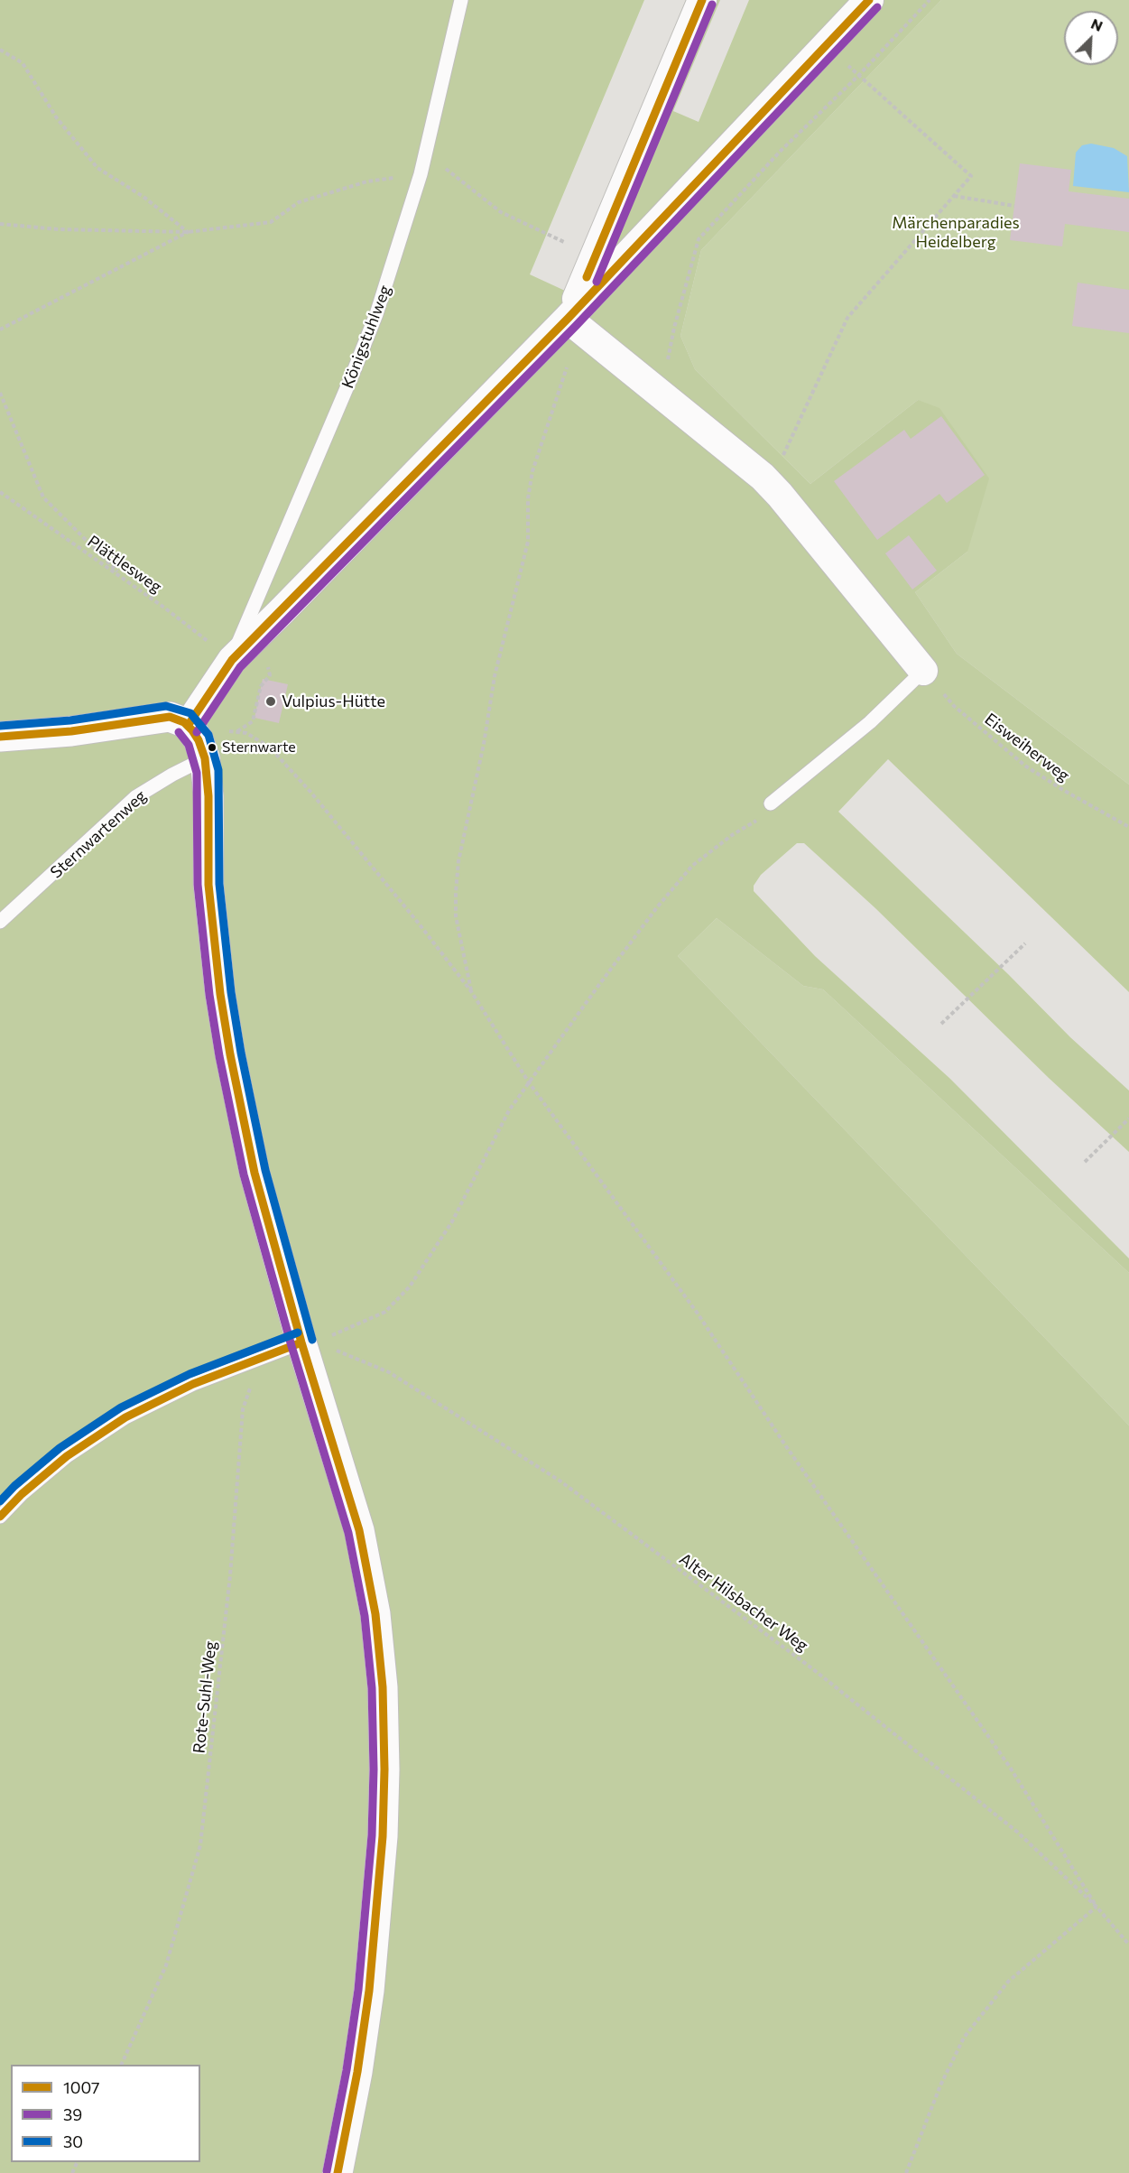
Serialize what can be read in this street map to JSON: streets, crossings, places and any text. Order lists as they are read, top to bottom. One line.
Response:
{"streets":{"lane":["Königstuhlweg","Sternwartenweg"],"path":["Plättlesweg","Eisweiherweg","Alter Hilsbacher Weg","Rote-Suhl-Weg"]},"crossings":[["Königstuhlweg","Plättlesweg"]],"parks":["Märchenparadies Heidelberg"],"places":["Vulpius-Hütte","Sternwarte"],"lines":["transit line 1007","transit line 39","transit line 30"],"legend":["1007","39","30"],"north":"top right"}
